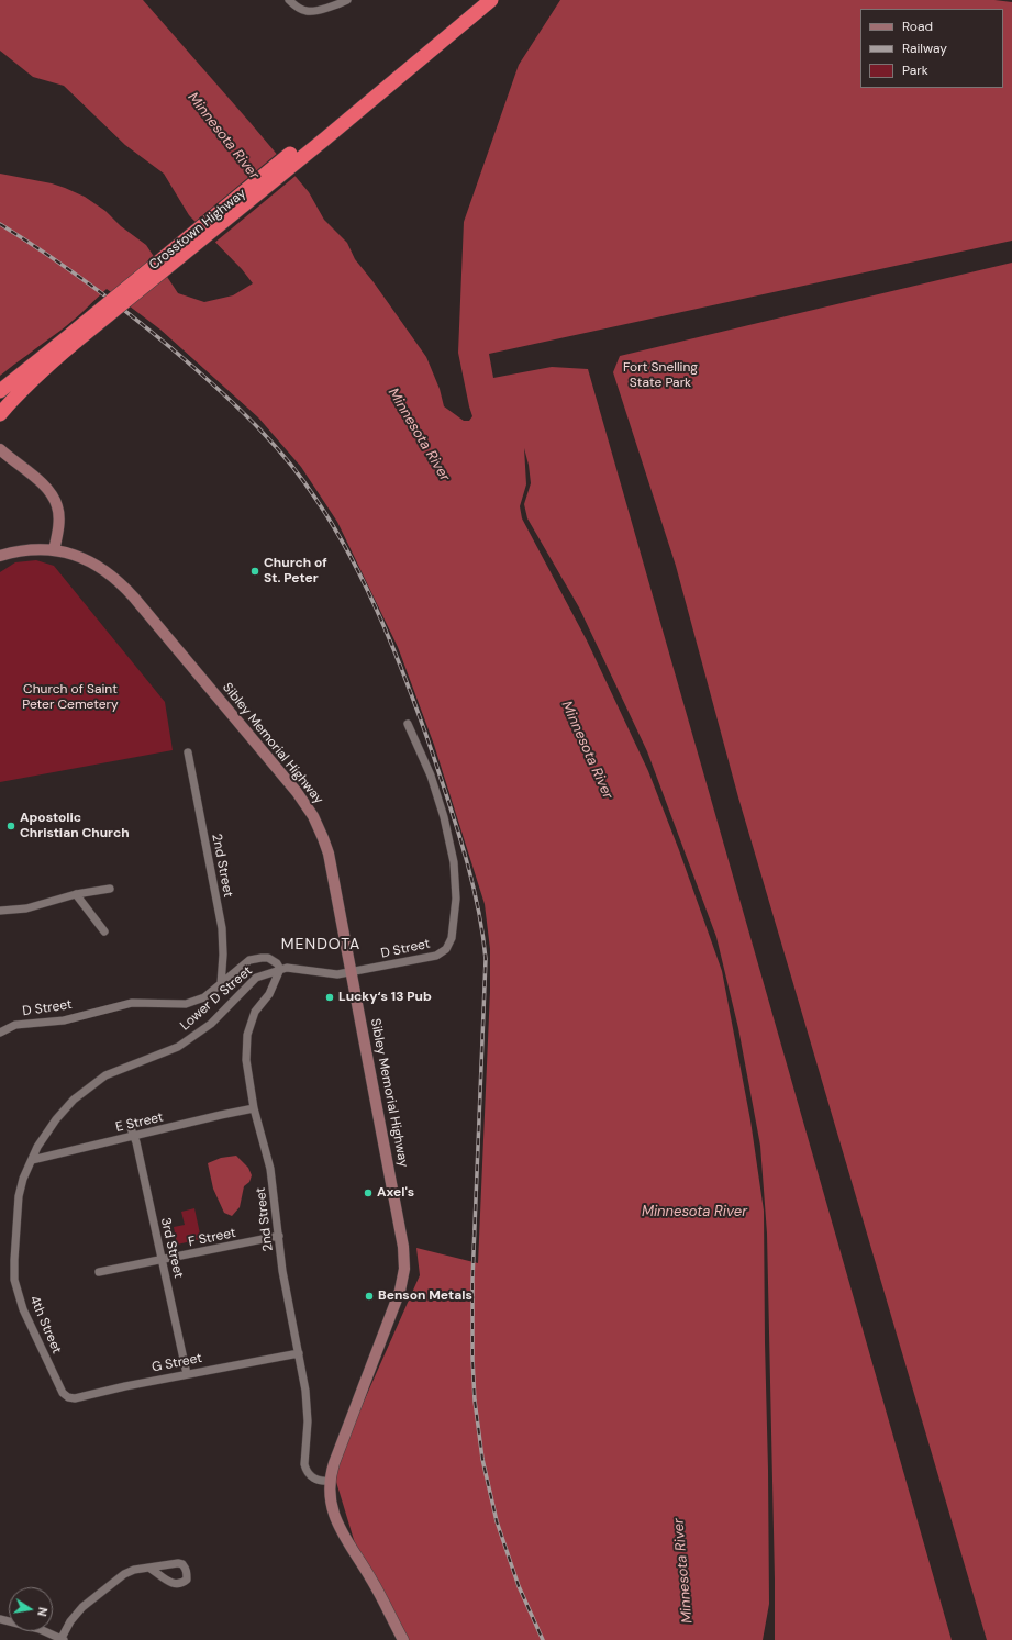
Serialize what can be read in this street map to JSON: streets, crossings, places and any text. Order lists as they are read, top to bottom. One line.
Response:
{"streets":{"highway":["Crosstown Highway"],"main road":["Sibley Memorial Highway"],"street":["2nd Street","D Street","Lower D Street","E Street","F Street","3rd Street","4th Street","G Street"]},"crossings":[["Sibley Memorial Highway","2nd Street"],["Sibley Memorial Highway","D Street"],["2nd Street","D Street"],["2nd Street","Lower D Street"],["2nd Street","E Street"],["2nd Street","F Street"],["2nd Street","G Street"],["D Street","Lower D Street"],["Lower D Street","E Street"],["Lower D Street","4th Street"],["E Street","3rd Street"],["E Street","4th Street"],["F Street","3rd Street"],["3rd Street","G Street"],["4th Street","G Street"]],"districts":["MENDOTA"],"water":["Minnesota River"],"parks":["Fort Snelling State Park","Church of Saint Peter Cemetery"],"places":["Church of St. Peter","Apostolic Christian Church","Lucky‘s 13 Pub","Axel's","Benson Metals"],"legend":["Road","Railway","Park"],"north":"right"}
